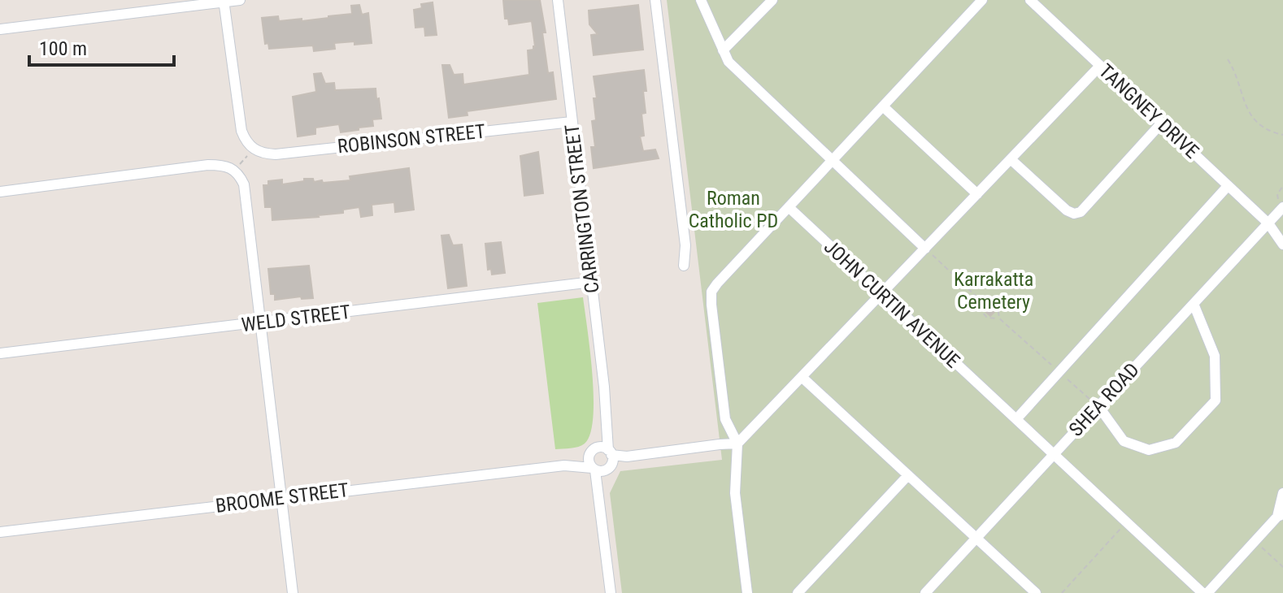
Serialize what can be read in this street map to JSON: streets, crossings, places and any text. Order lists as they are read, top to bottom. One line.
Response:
{"streets":{"street":["TANGNEY DRIVE","ROBINSON STREET","CARRINGTON STREET","JOHN CURTIN AVENUE","WELD STREET","SHEA ROAD","BROOME STREET"]},"crossings":[["TANGNEY DRIVE","SHEA ROAD"],["ROBINSON STREET","CARRINGTON STREET"],["CARRINGTON STREET","WELD STREET"],["CARRINGTON STREET","BROOME STREET"],["JOHN CURTIN AVENUE","SHEA ROAD"]],"parks":["Roman Catholic PD","Karrakatta Cemetery"],"scale_bar":"100 m"}
